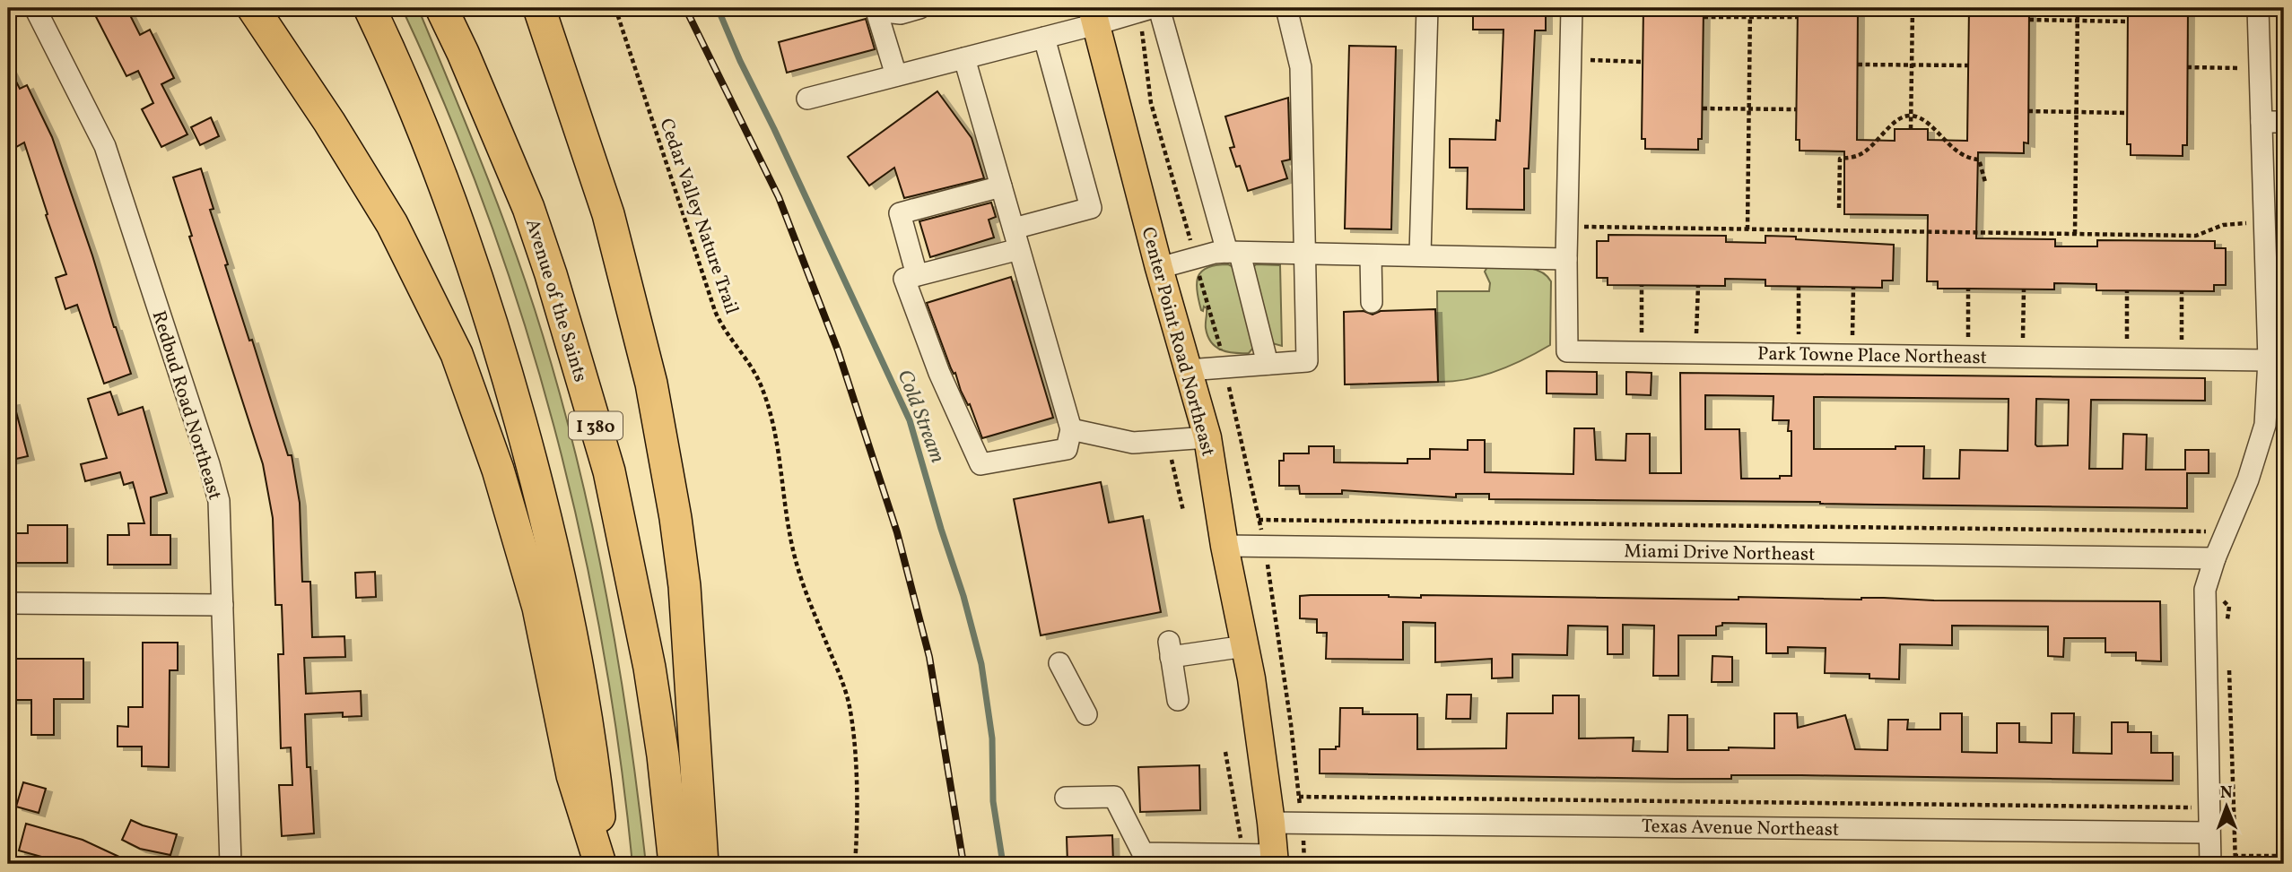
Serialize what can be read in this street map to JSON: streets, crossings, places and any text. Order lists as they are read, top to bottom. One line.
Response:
{"streets":{"highway":["Avenue of the Saints","I 380"],"main road":["Center Point Road Northeast"],"street":["Park Towne Place Northeast","Redbud Road Northeast","Miami Drive Northeast","Texas Avenue Northeast"],"path":["Cedar Valley Nature Trail"]},"crossings":[["Center Point Road Northeast","Miami Drive Northeast"],["Center Point Road Northeast","Texas Avenue Northeast"]],"water":["Cold Stream"],"north":"top"}
